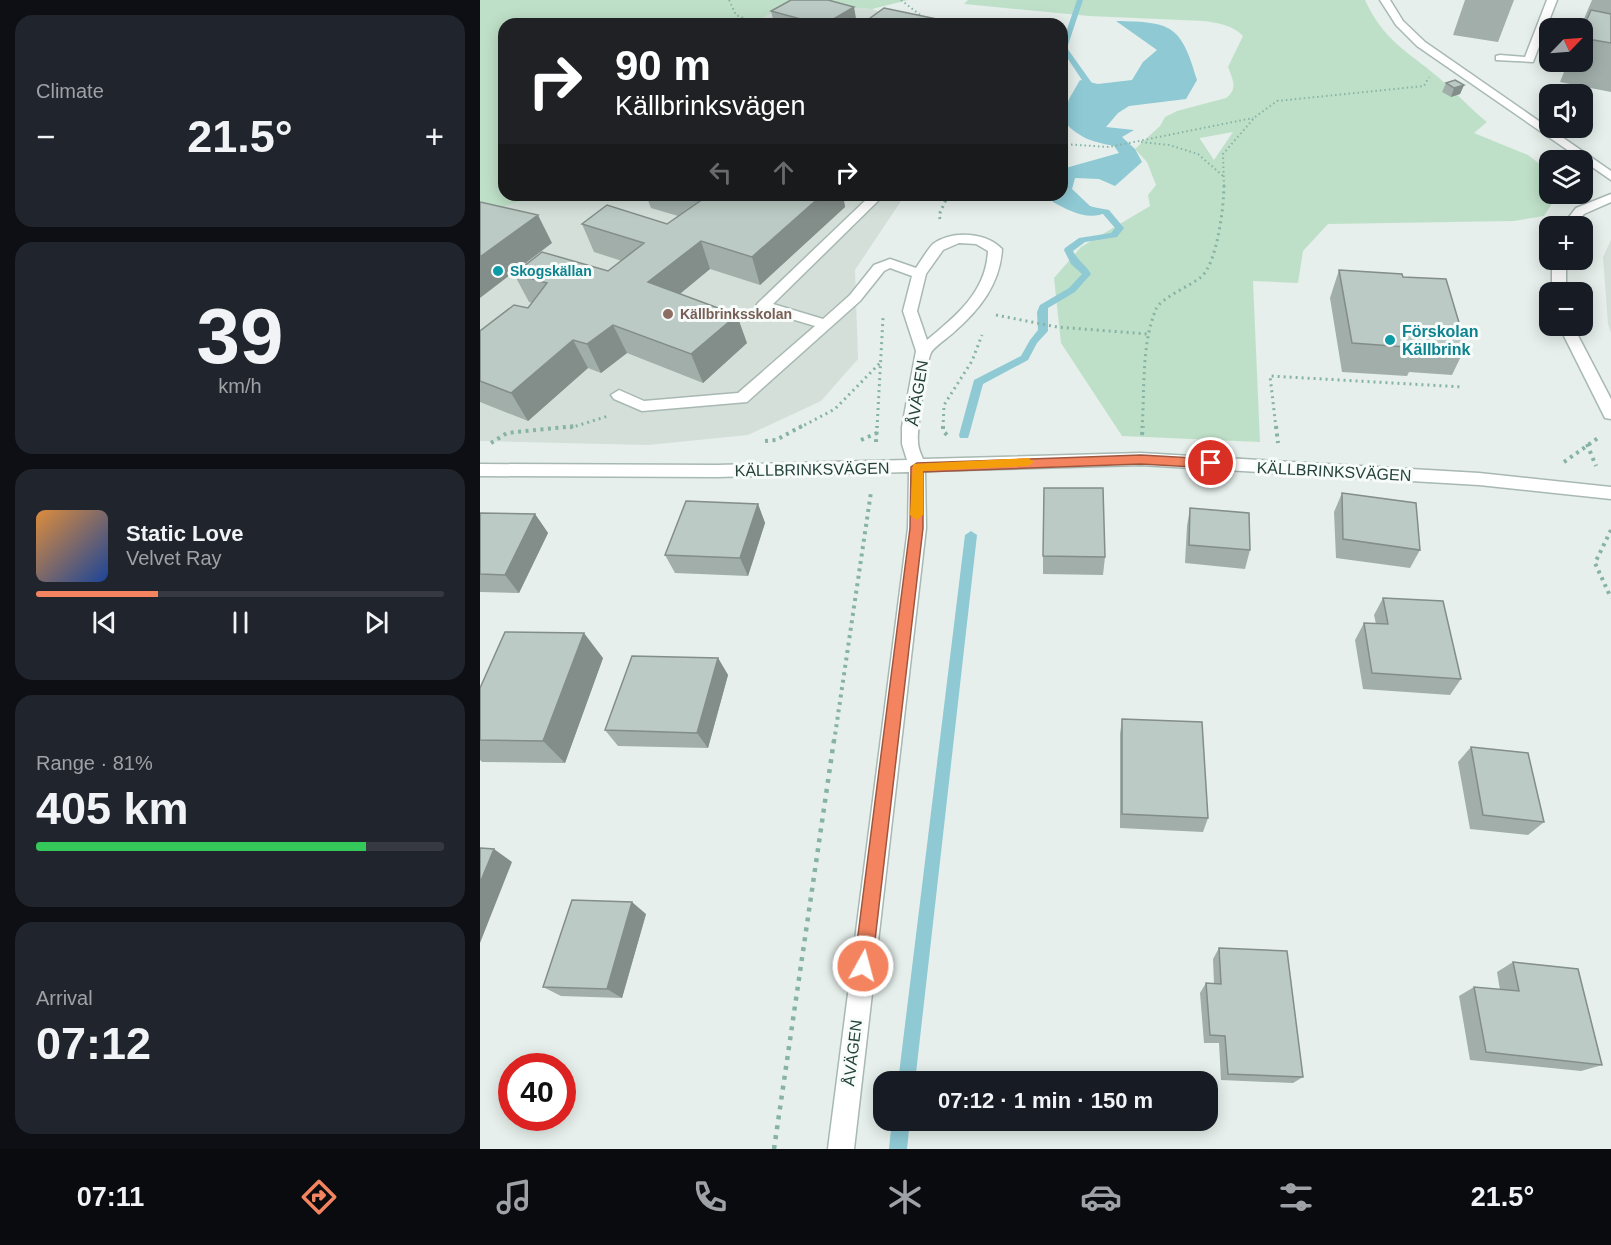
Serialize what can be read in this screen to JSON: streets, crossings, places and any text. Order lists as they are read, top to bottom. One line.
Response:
{"streets":{"street":["ÅVÄGEN","KÄLLBRINKSVÄGEN"]},"crossings":[["ÅVÄGEN","KÄLLBRINKSVÄGEN"]],"places":["Skogskällan","Källbrinksskolan","Förskolan Källbrink"],"north":"top right","page":{"tile":["Climate",["39","km/h"],["Range · 81%","405 km"],["Arrival","07:12"]],"map_buttons":["+","−"],"turn":["90 m","Källbrinksvägen"],"heat":["−","21.5°","+"],"song":["Static Love","Velvet Ray"],"limit":"40","trip":"07:12 · 1 min · 150 m","tabs":["07:11","21.5°"]}}
